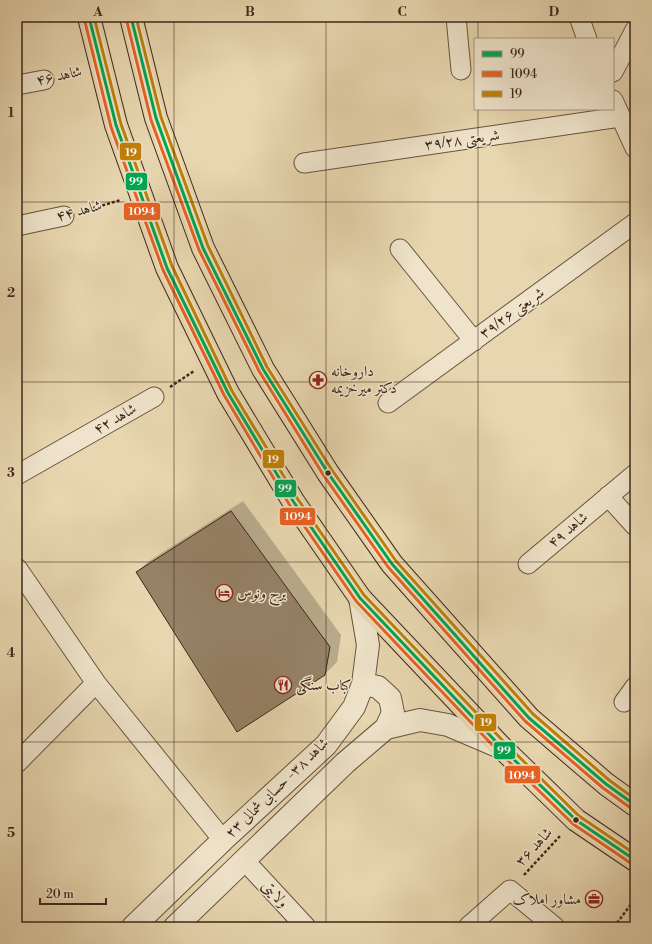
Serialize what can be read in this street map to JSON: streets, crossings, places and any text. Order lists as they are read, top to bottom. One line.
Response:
{"streets":{"street":["شاهد ۴۶","شریعتی ۳۹/۲۸","شاهد ۴۴","شریعتی ۳۹/۲۶","شاهد ۴۲","شاهد ۴۹","شاهد ۳۸- حسابی شمالی ۲۳","ولایتی"],"path":["شاهد ۳۶"]},"crossings":[["شاهد ۳۸- حسابی شمالی ۲۳","ولایتی"]],"places":{"pharmacy":["داروخانه دکتر میرخزیمه"],"hotel":["برج ونوس"],"restaurant":["کباب سنگی"],"office":["مشاور املاک"]},"lines":["transit line 99","transit line 19","transit line 1094"],"legend":["99","1094","19"],"scale_bar":"20 m","grid":{"columns":["A","B","C","D"],"rows":["1","2","3","4","5"]}}
